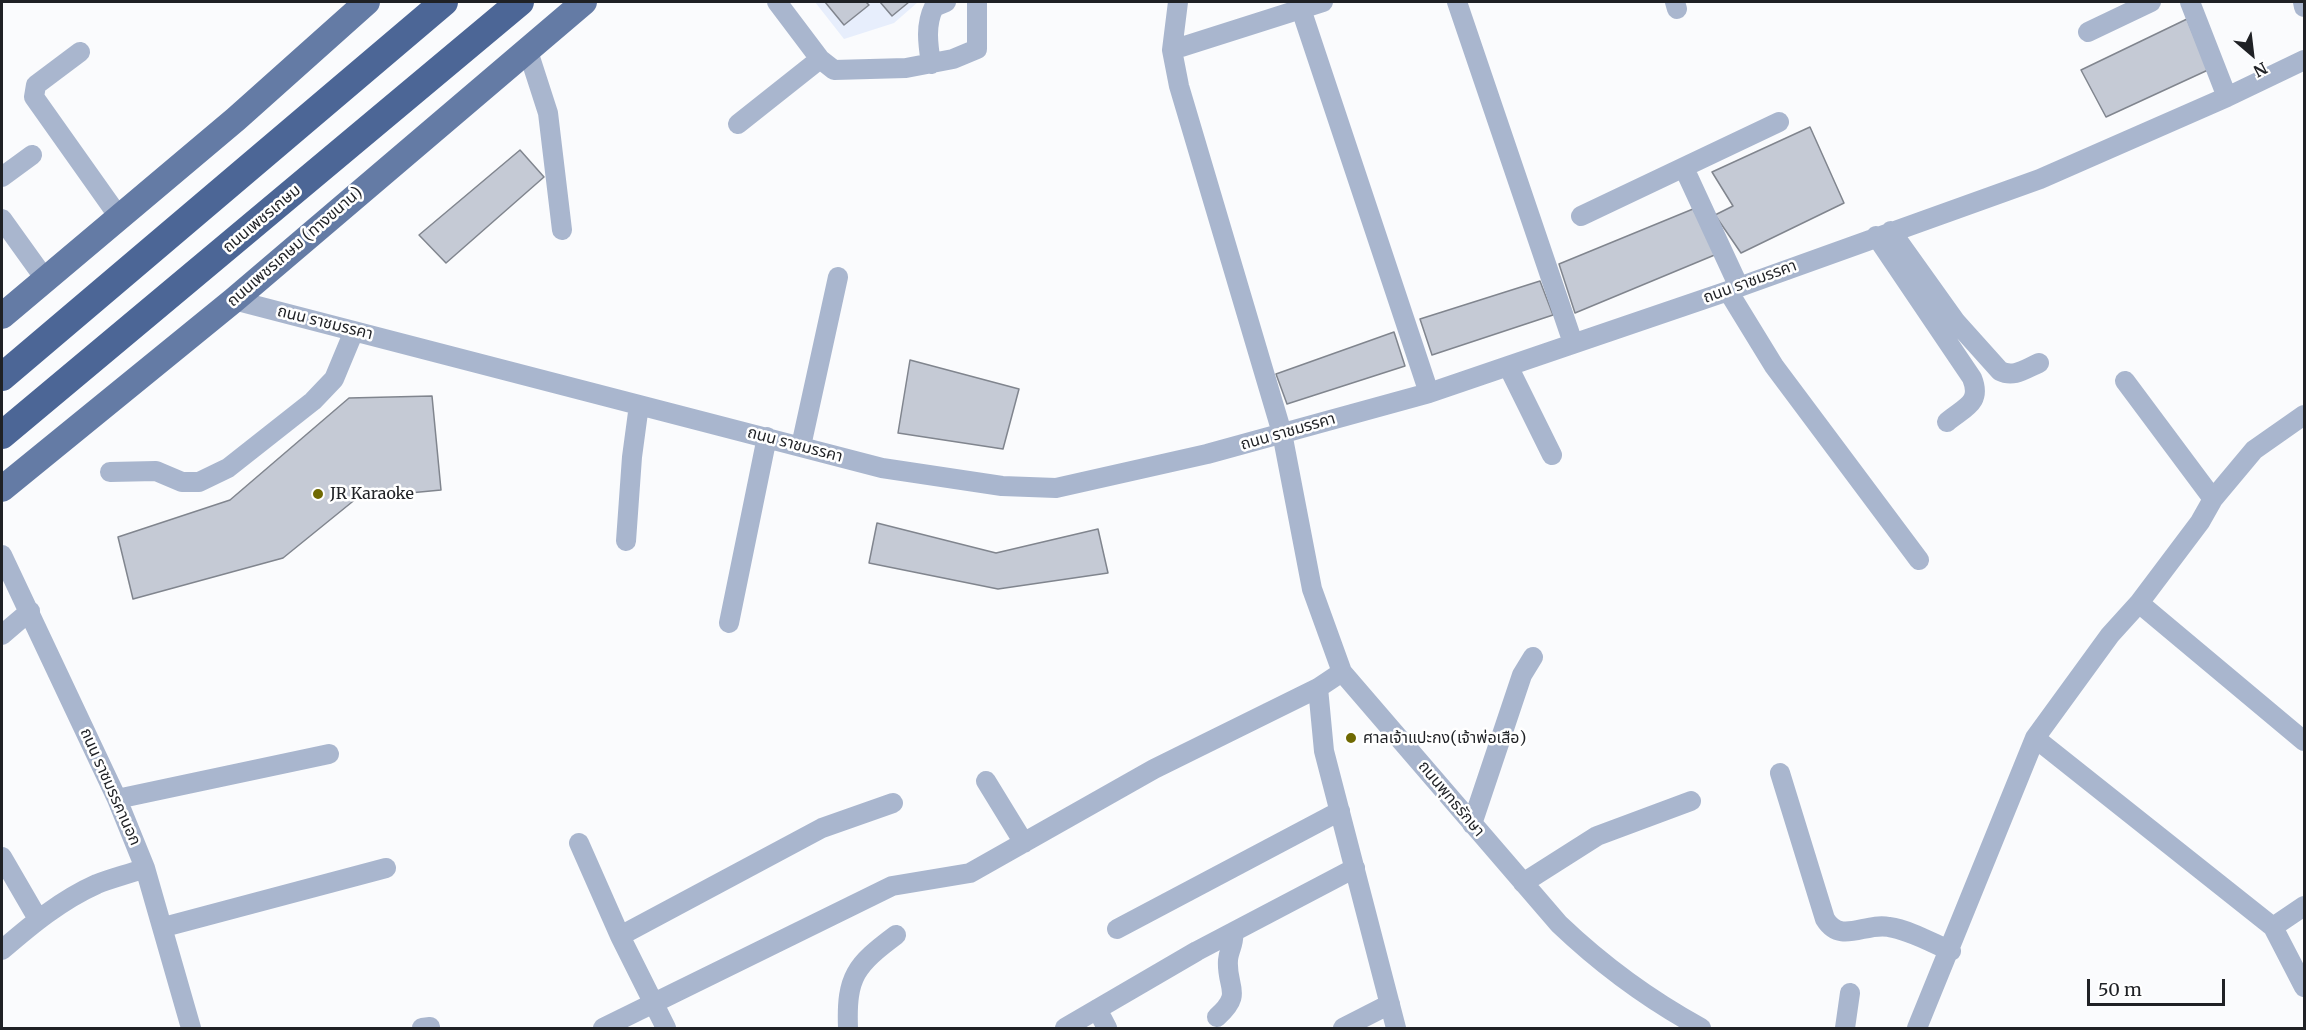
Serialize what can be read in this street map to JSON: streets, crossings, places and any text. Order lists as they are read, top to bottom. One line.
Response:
{"streets":{"highway":["ถนนเพชรเกษม"],"main road":["ถนนเพชรเกษม (ทางขนาน)"],"street":["ถนน ราชมรรคา","ถนน ราชมรรคานอก","ถนนพุทธรักษา"]},"crossings":[["ถนนเพชรเกษม (ทางขนาน)","ถนน ราชมรรคา"],["ถนน ราชมรรคา","ถนนพุทธรักษา"]],"places":["JR Karaoke","ศาลเจ้าแปะกง(เจ้าพ่อเสือ)"],"scale_bar":"50 m","north":"bottom right"}
